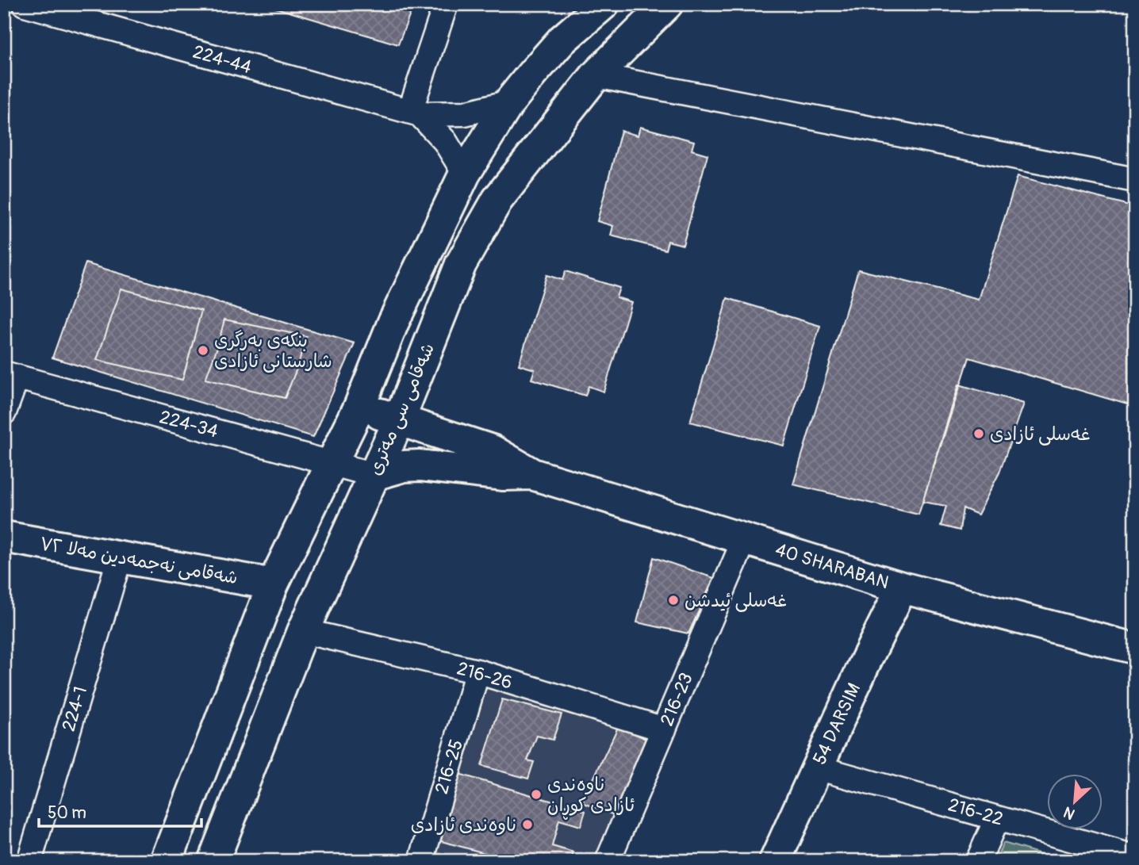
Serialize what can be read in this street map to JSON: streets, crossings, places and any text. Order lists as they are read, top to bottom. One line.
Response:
{"streets":{"main road":["شەقامی سی مەتری","شەقامی نەجمەدین مەلا ٧٢","40 SHARABAN","54 DARSIM"],"street":["224-44","224-34","216-26","216-23","224-1","216-25","216-22"]},"crossings":[["شەقامی سی مەتری","224-34"],["شەقامی سی مەتری","40 SHARABAN"],["شەقامی سی مەتری","216-26"],["224-34","40 SHARABAN"],["شەقامی نەجمەدین مەلا ٧٢","224-1"],["40 SHARABAN","216-23"],["40 SHARABAN","54 DARSIM"],["216-26","216-23"],["216-26","216-25"],["54 DARSIM","216-22"]],"places":["بنکەی بەرگری شارستانی ئازادی","غەسلی ئازادی","غەسلی ئیدشن","ناوەندی ئازادی کوڕان","ناوەندی ئازادی"],"scale_bar":"50 m","north":"bottom left"}
